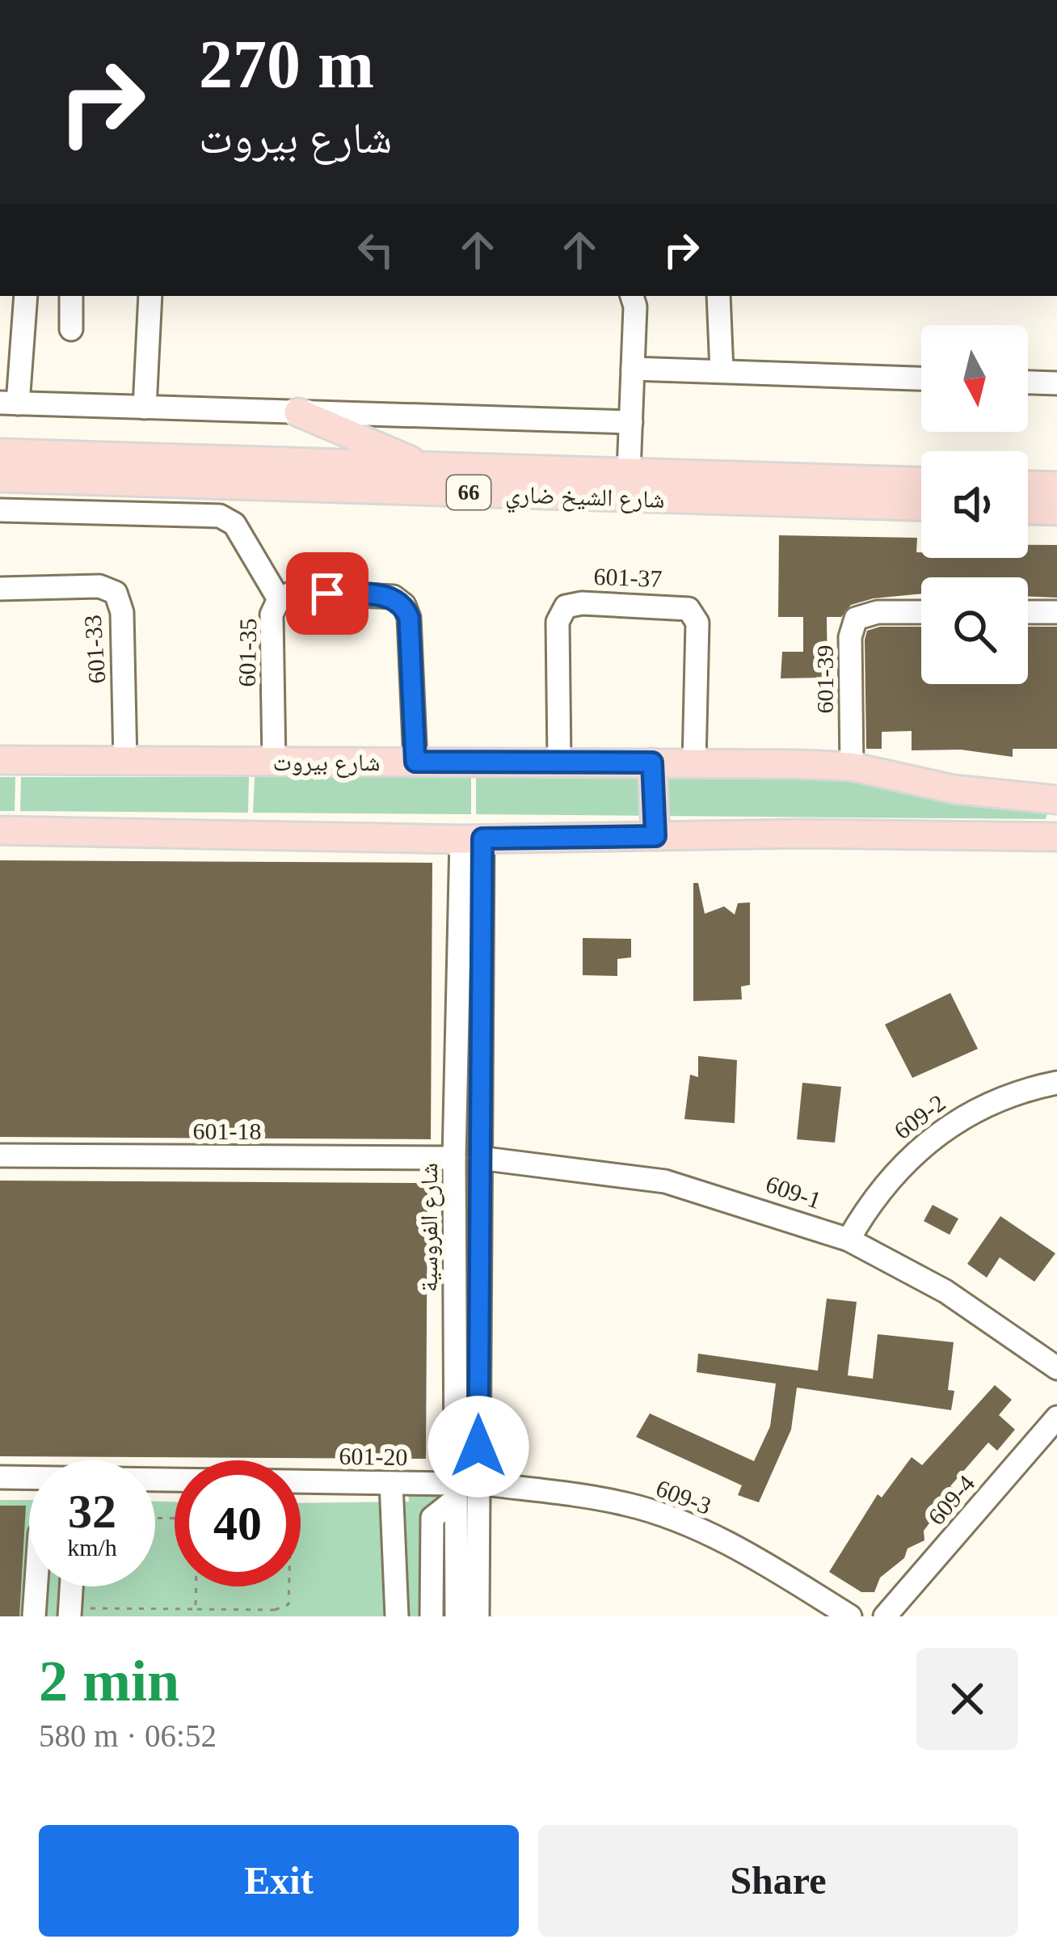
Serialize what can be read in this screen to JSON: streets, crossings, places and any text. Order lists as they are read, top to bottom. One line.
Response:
{"streets":{"main road":["66","شارع الشيخ ضاري","شارع بيروت"],"street":["601-37","601-33","601-35","601-39","609-2","601-18","609-1","شارع الفروسية","601-20","609-3","609-4"]},"crossings":[["601-37","شارع بيروت"],["601-33","شارع بيروت"],["601-35","شارع بيروت"],["601-39","شارع بيروت"],["609-2","609-1"],["601-18","شارع الفروسية"],["609-1","شارع الفروسية"],["شارع الفروسية","601-20"],["شارع الفروسية","609-3"],["601-20","609-3"]],"north":"bottom","page":{"turn":["270 m","شارع بيروت"],"speed":"32 km/h","limit":"40","heading":["2 min","580 m · 06:52"],"buttons":["Exit","Share"]}}
